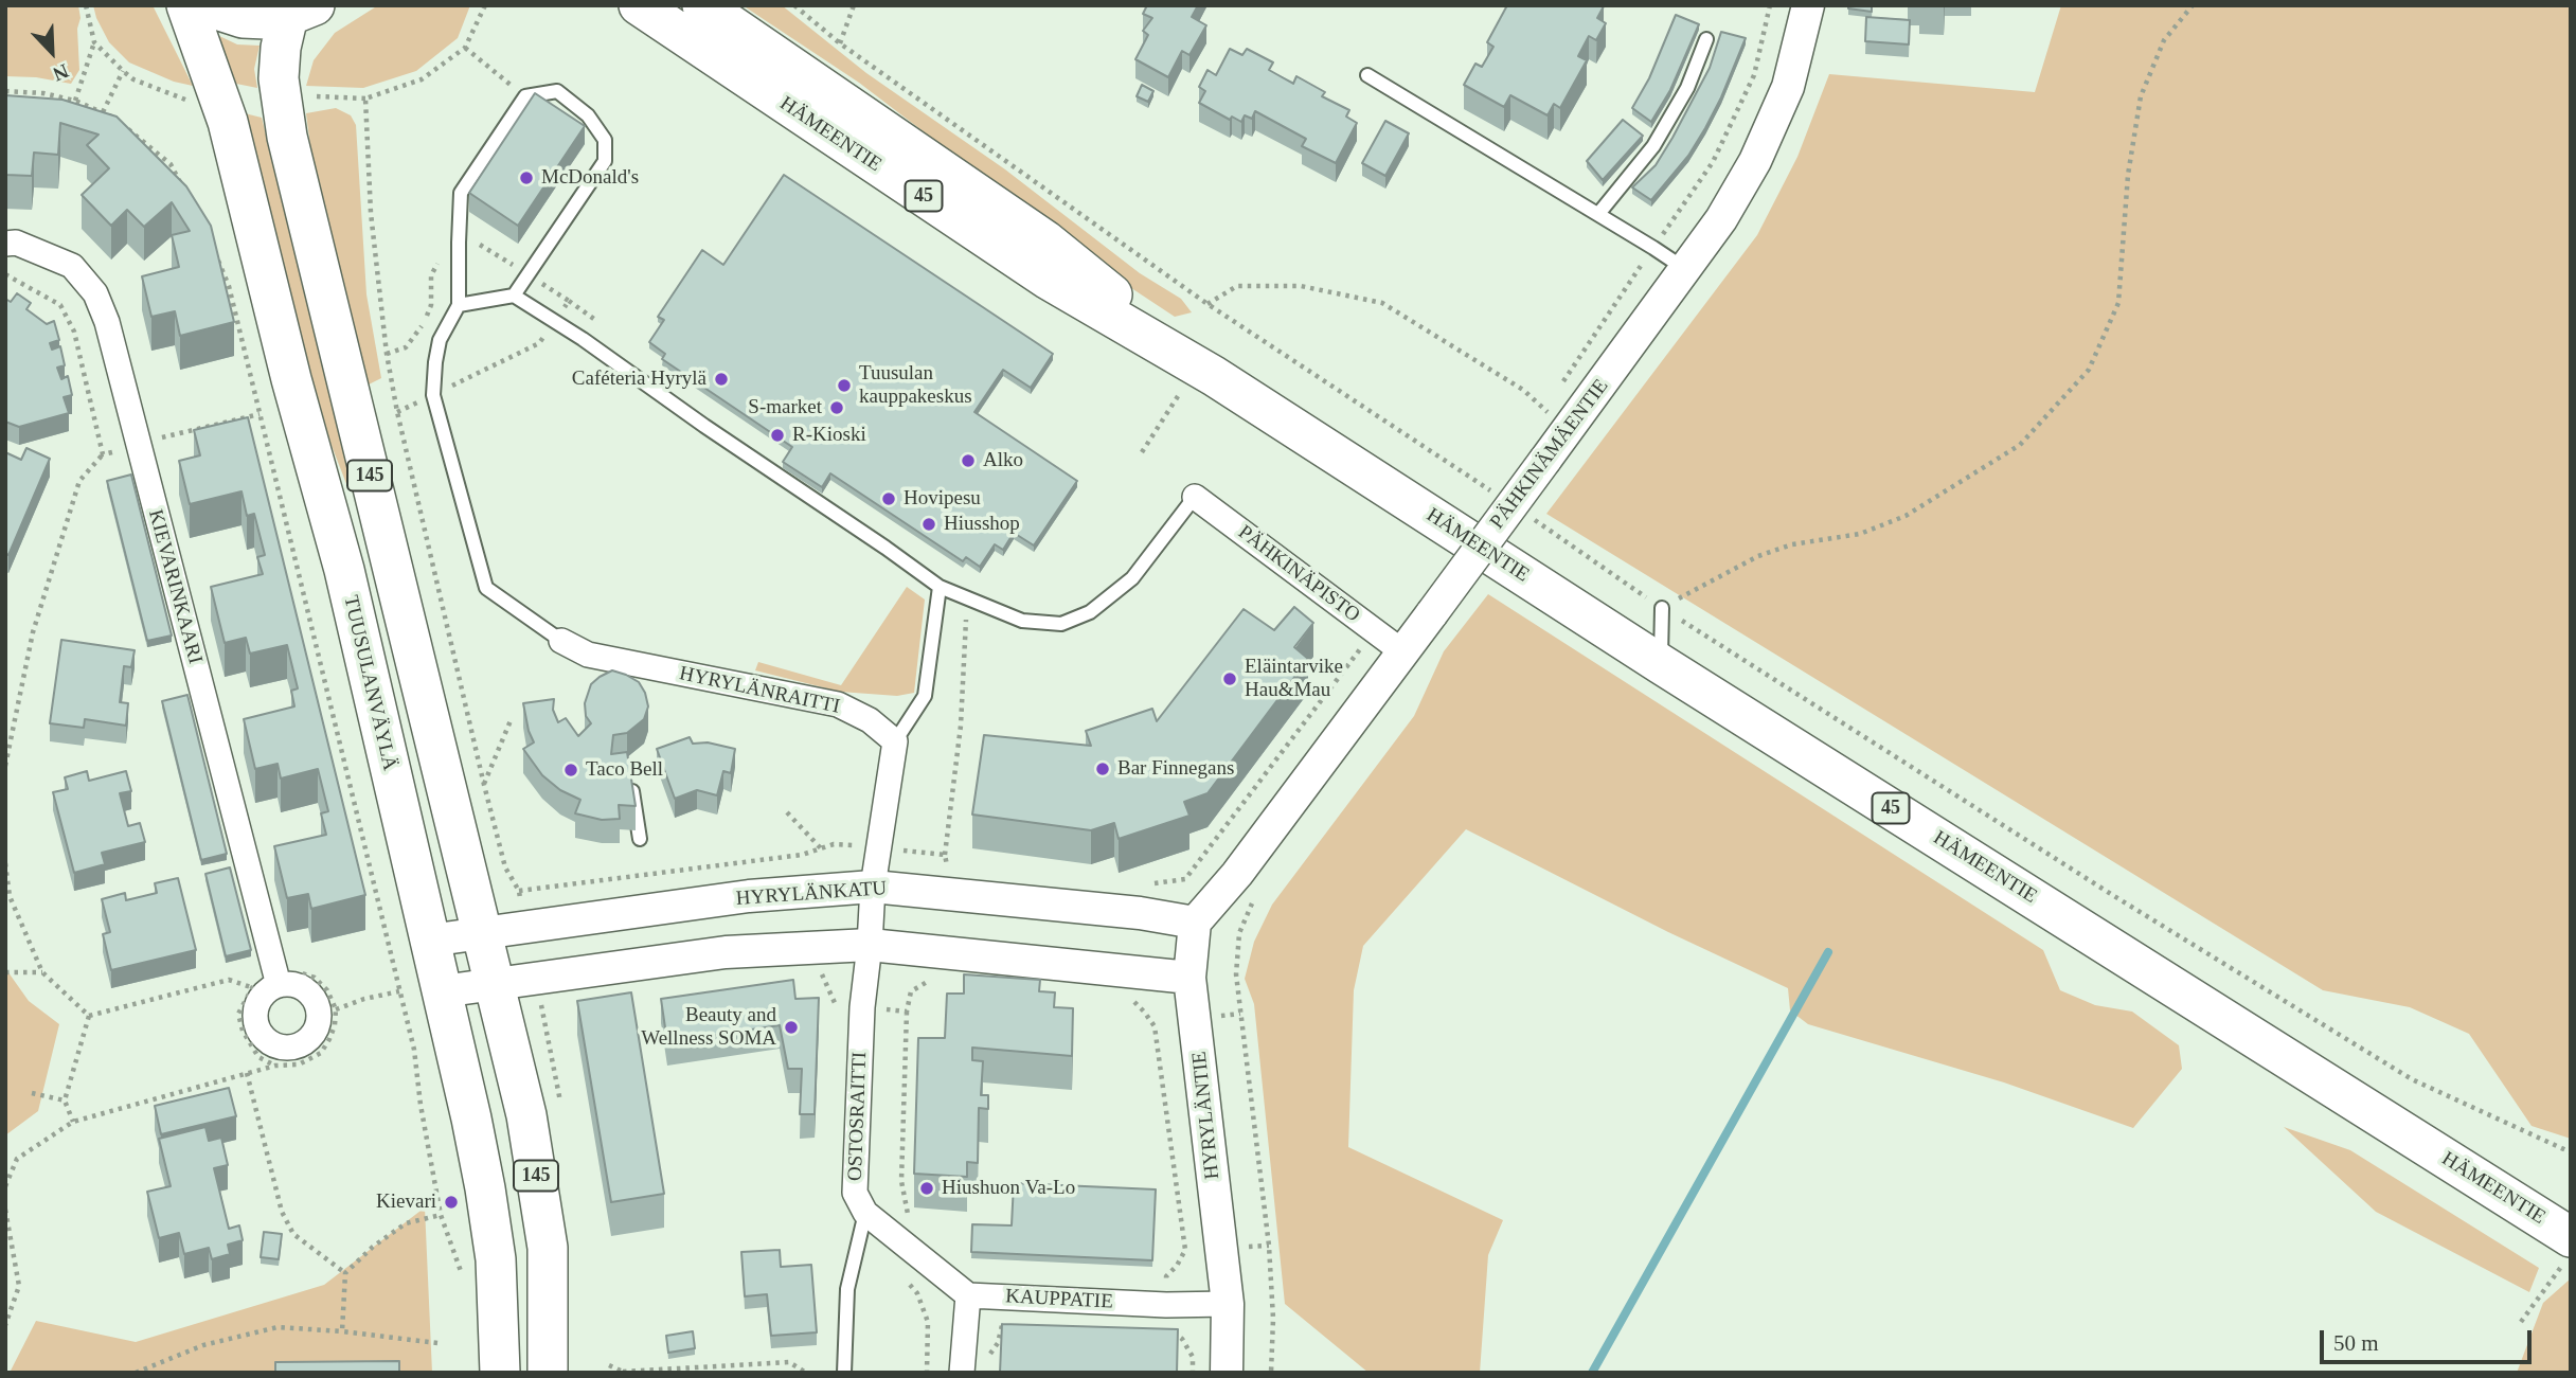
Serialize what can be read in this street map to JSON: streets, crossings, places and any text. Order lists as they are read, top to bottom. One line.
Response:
{"streets":{"main road":["HÄMEENTIE","45","145","TUUSULANVÄYLÄ"],"street":["PÄHKINÄMÄENTIE","PÄHKINÄPISTO","KIEVARINKAARI","HYRYLÄNRAITTI","HYRYLÄNKATU","HYRYLÄNTIE","OSTOSRAITTI","KAUPPATIE"]},"crossings":[["PÄHKINÄMÄENTIE","PÄHKINÄPISTO"],["145","HYRYLÄNKATU"],["TUUSULANVÄYLÄ","HYRYLÄNKATU"],["HYRYLÄNKATU","HYRYLÄNTIE"],["HYRYLÄNKATU","OSTOSRAITTI"],["HYRYLÄNTIE","KAUPPATIE"]],"places":["McDonald's","Caféteria Hyrylä","Tuusulan kauppakeskus","S-market","R-Kioski","Alko","Hovipesu","Hiusshop","Eläintarvike Hau&Mau","Bar Finnegans","Taco Bell","Beauty and Wellness SOMA","Hiushuon Va-Lo","Kievari"],"scale_bar":"50 m","north":"bottom right"}
